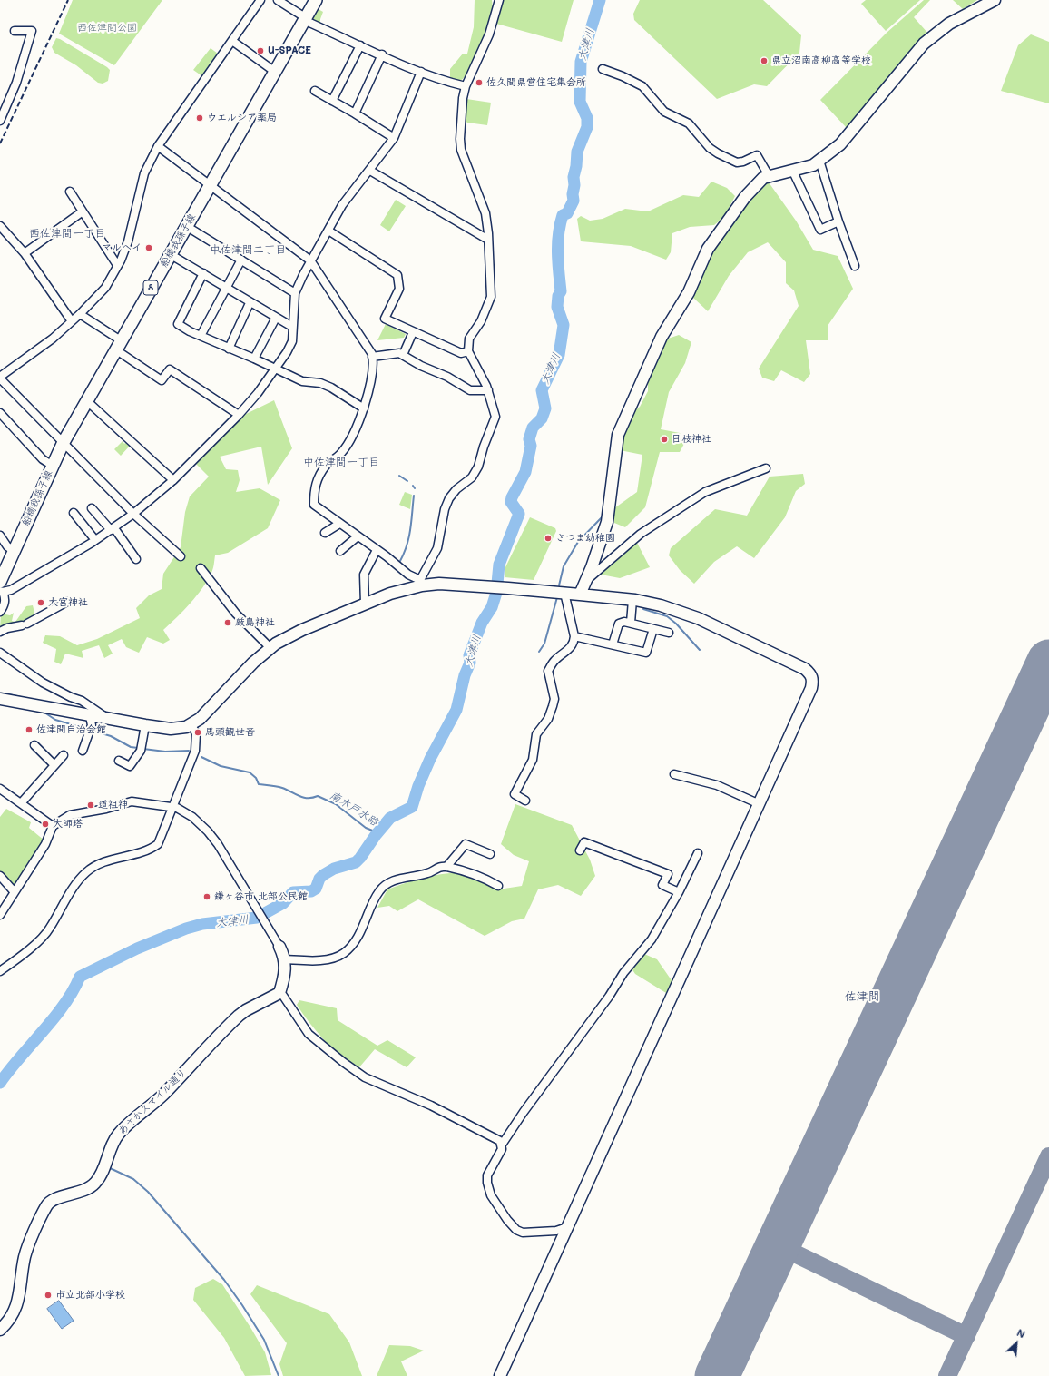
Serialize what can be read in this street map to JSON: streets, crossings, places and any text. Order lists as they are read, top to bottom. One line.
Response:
{"streets":{"main road":["船橋我孫子線","8"],"street":["あさかスマイル通り"]},"districts":["西佐津間一丁目","中佐津間二丁目","中佐津間一丁目","佐津間"],"water":["大津川","南木戸水路"],"parks":["西佐津間公園"],"places":["U-SPACE","県立沼南高柳高等学校","佐久間県営住宅集会所","ウエルシア薬局","マルヘイ","日枝神社","さつま幼稚園","大宮神社","厳島神社","佐津間自治会館","馬頭観世音","道祖神","大師塔","鎌ヶ谷市 北部公民館","市立北部小学校"],"north":"top right"}
